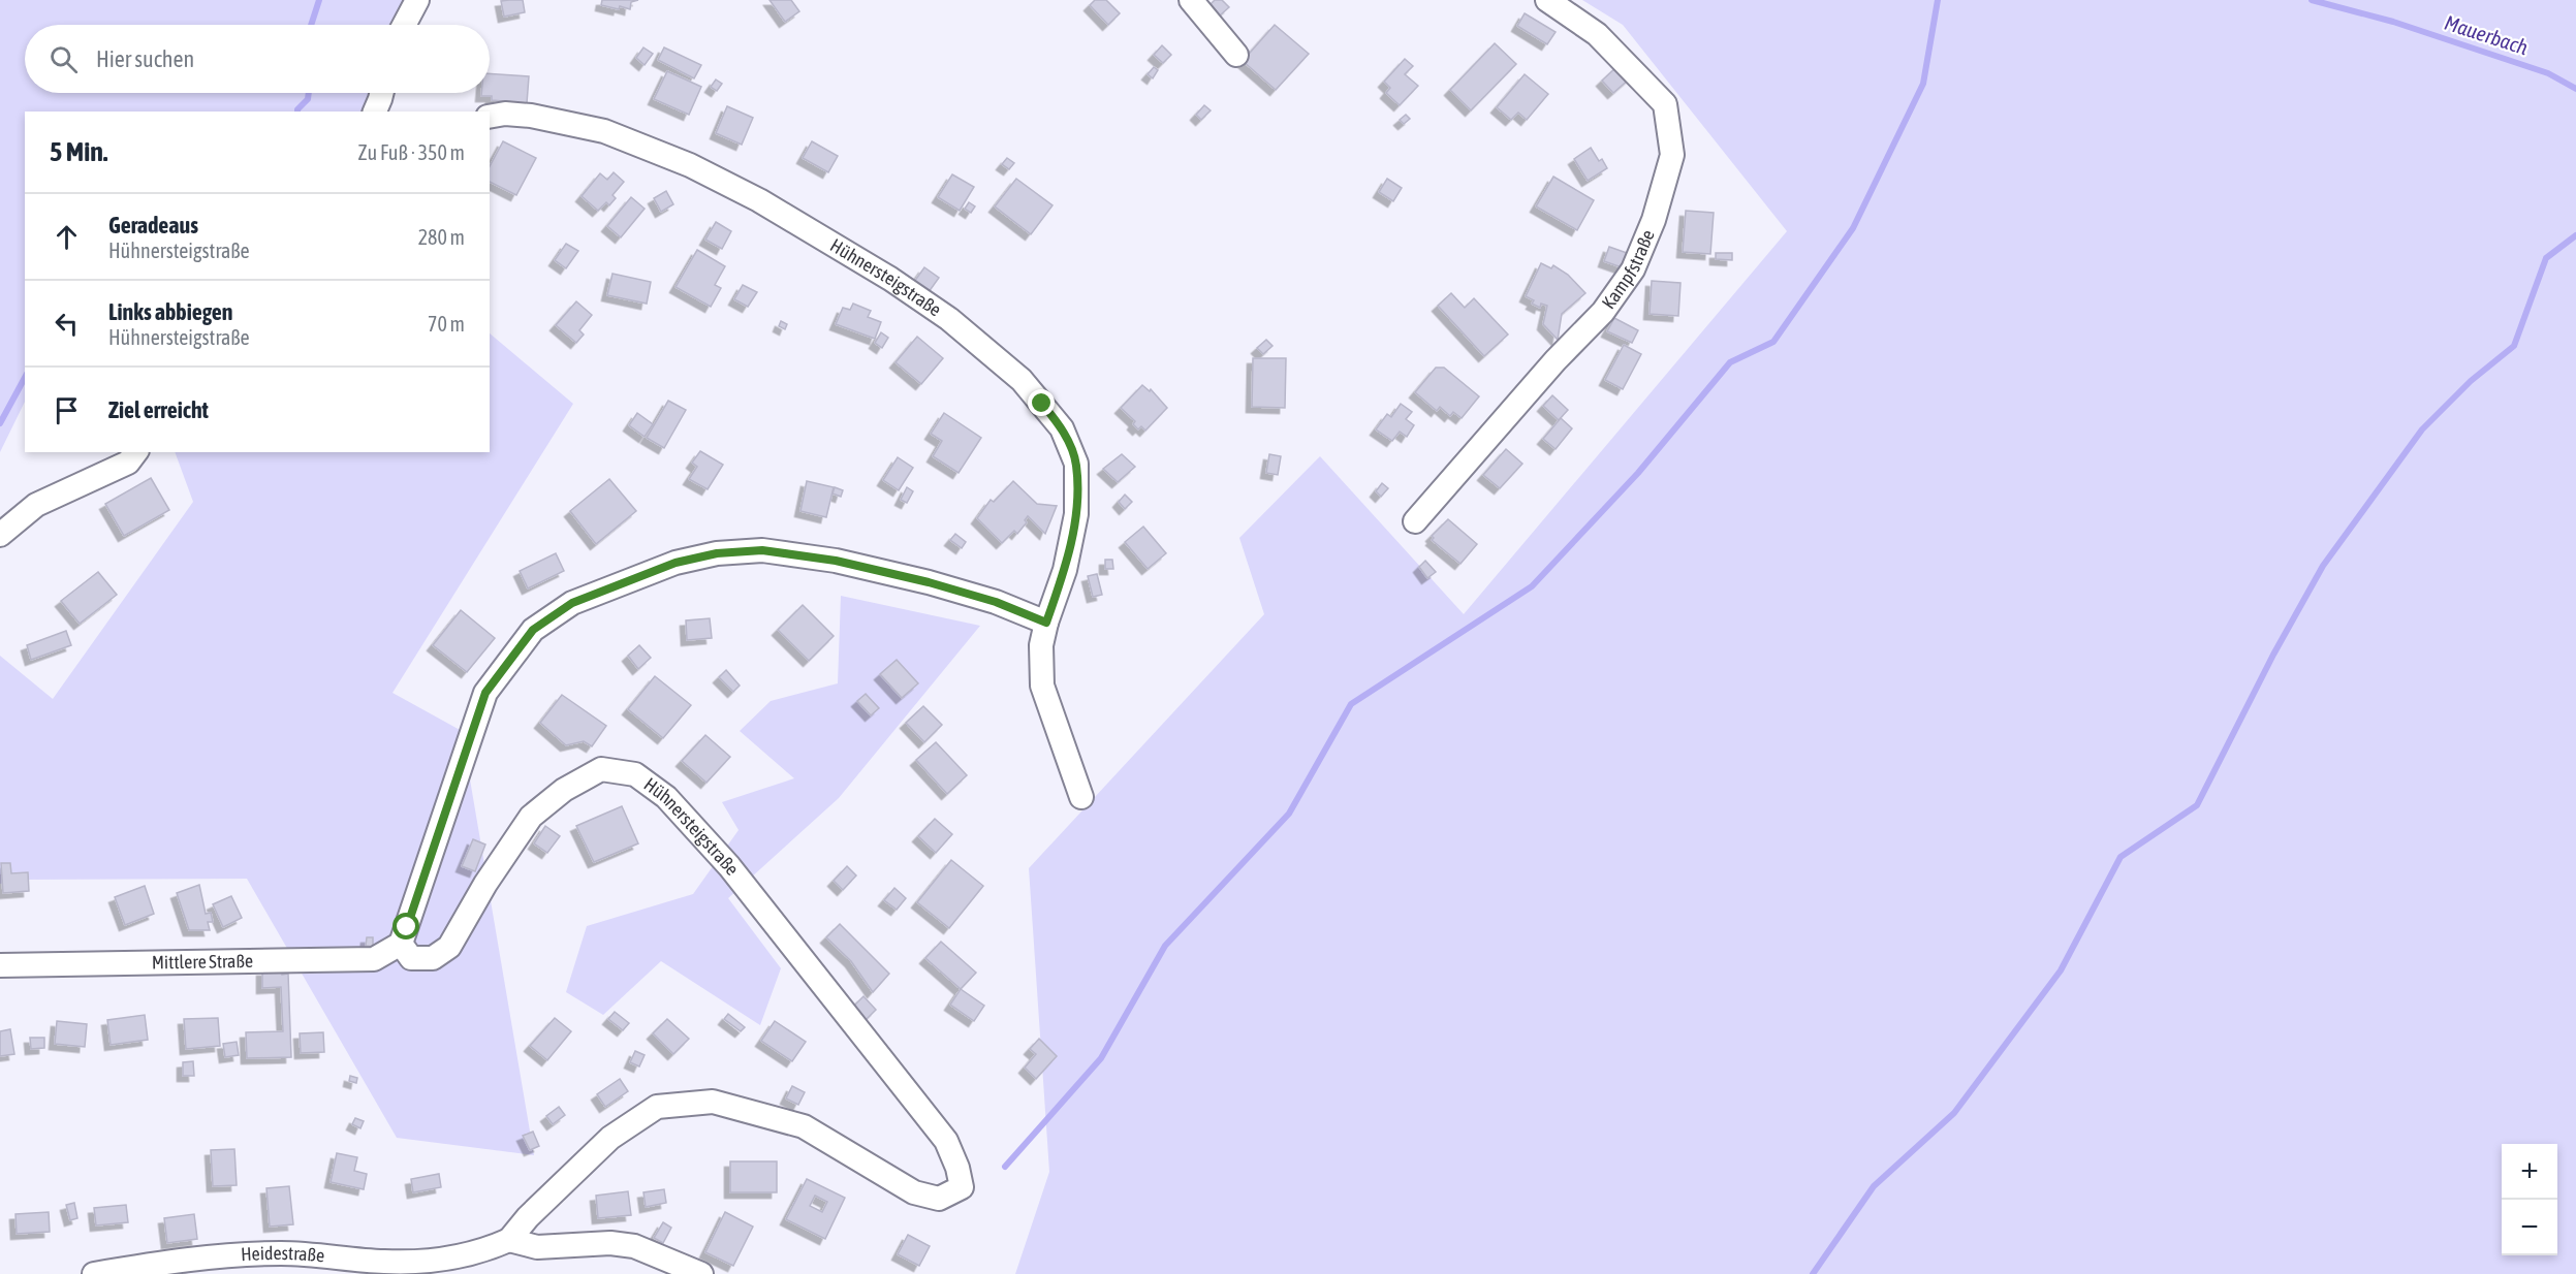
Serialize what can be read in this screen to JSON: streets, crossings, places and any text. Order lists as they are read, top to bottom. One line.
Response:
{"streets":{"street":["Kampfstraße","Hühnersteigstraße","Mittlere Straße","Heidestraße"]},"crossings":[["Hühnersteigstraße","Mittlere Straße"],["Hühnersteigstraße","Heidestraße"]],"water":["Mauerbach"],"page":{"search":"Hier suchen","heading":["5 Min.","Zu Fuß · 350 m"],"list":[["Geradeaus","Hühnersteigstraße","280 m"],["Links abbiegen","Hühnersteigstraße","70 m"],"Ziel erreicht"],"map_buttons":["+","−"]}}
